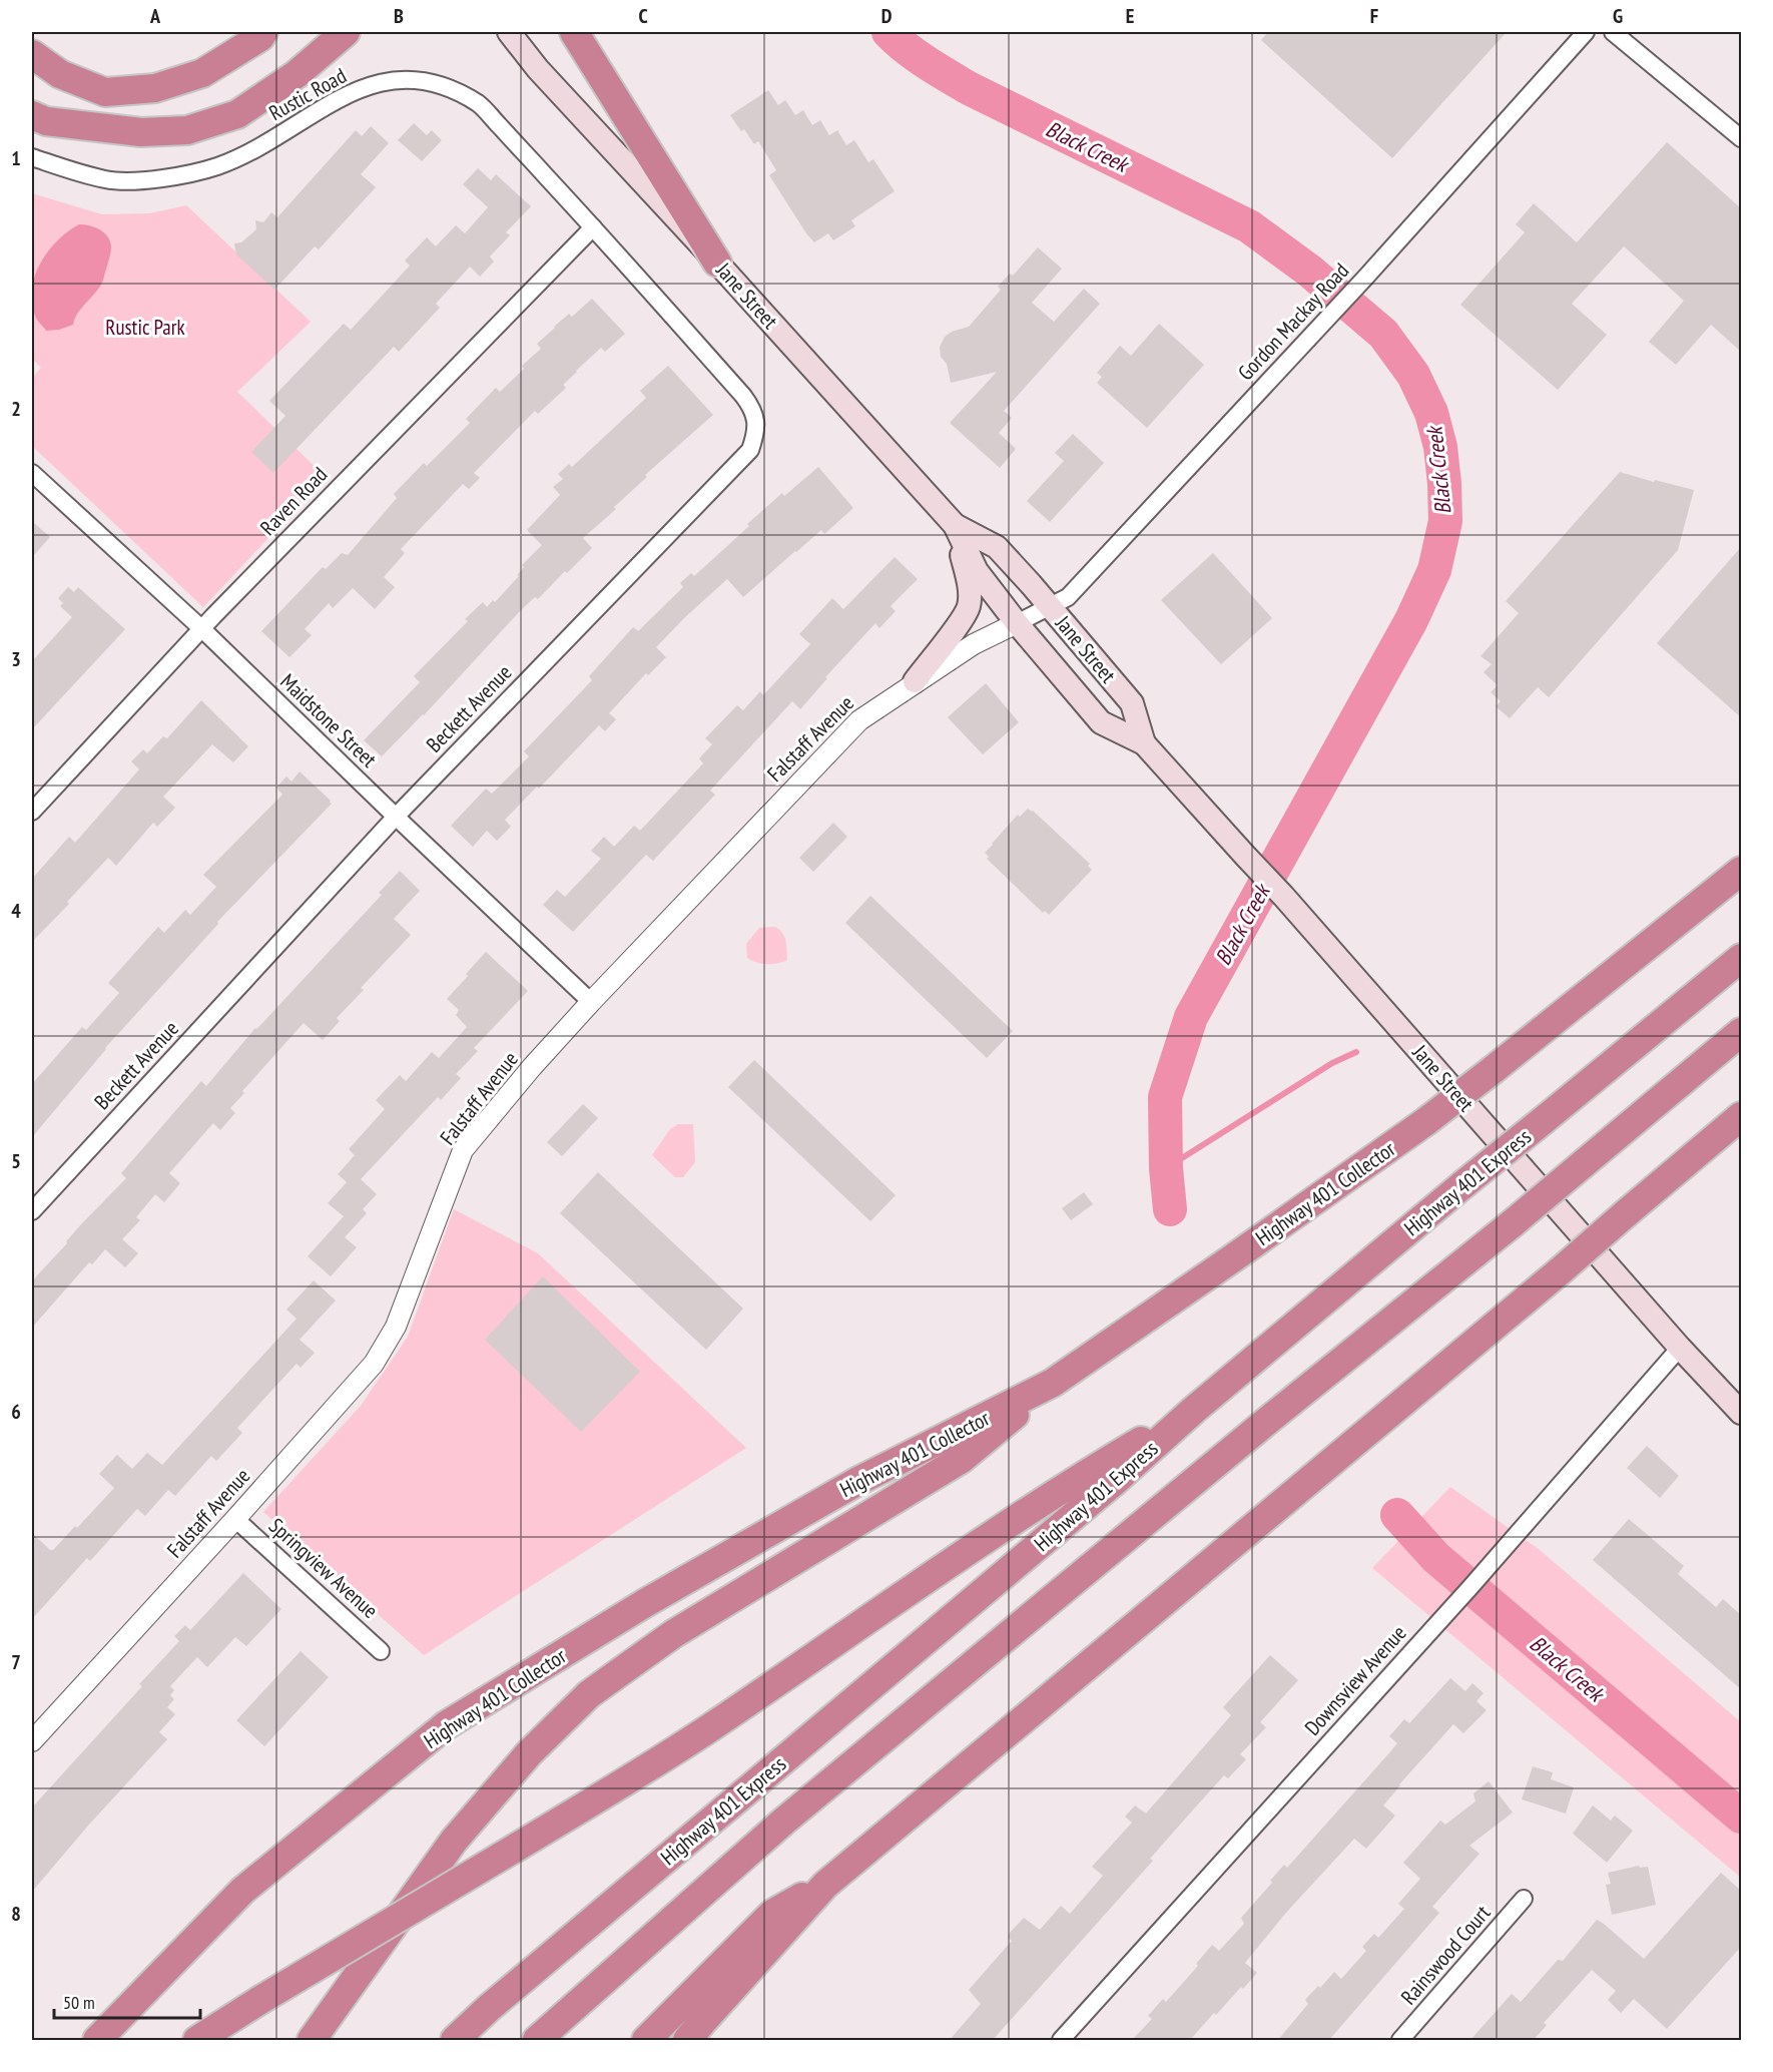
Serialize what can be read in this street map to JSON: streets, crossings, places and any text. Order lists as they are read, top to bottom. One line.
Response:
{"streets":{"highway":["Highway 401 Express","Highway 401 Collector"],"main road":["Jane Street"],"street":["Rustic Road","Gordon Mackay Road","Raven Road","Beckett Avenue","Maidstone Street","Falstaff Avenue","Springview Avenue","Downsview Avenue","Rainswood Court"]},"crossings":[["Rustic Road","Raven Road"],["Rustic Road","Beckett Avenue"],["Jane Street","Gordon Mackay Road"],["Jane Street","Falstaff Avenue"],["Jane Street","Downsview Avenue"],["Gordon Mackay Road","Falstaff Avenue"],["Raven Road","Beckett Avenue"],["Raven Road","Maidstone Street"],["Beckett Avenue","Maidstone Street"],["Maidstone Street","Falstaff Avenue"],["Falstaff Avenue","Springview Avenue"]],"water":["Black Creek"],"parks":["Rustic Park"],"scale_bar":"50 m","grid":{"columns":["A","B","C","D","E","F","G"],"rows":["1","2","3","4","5","6","7","8"]}}
